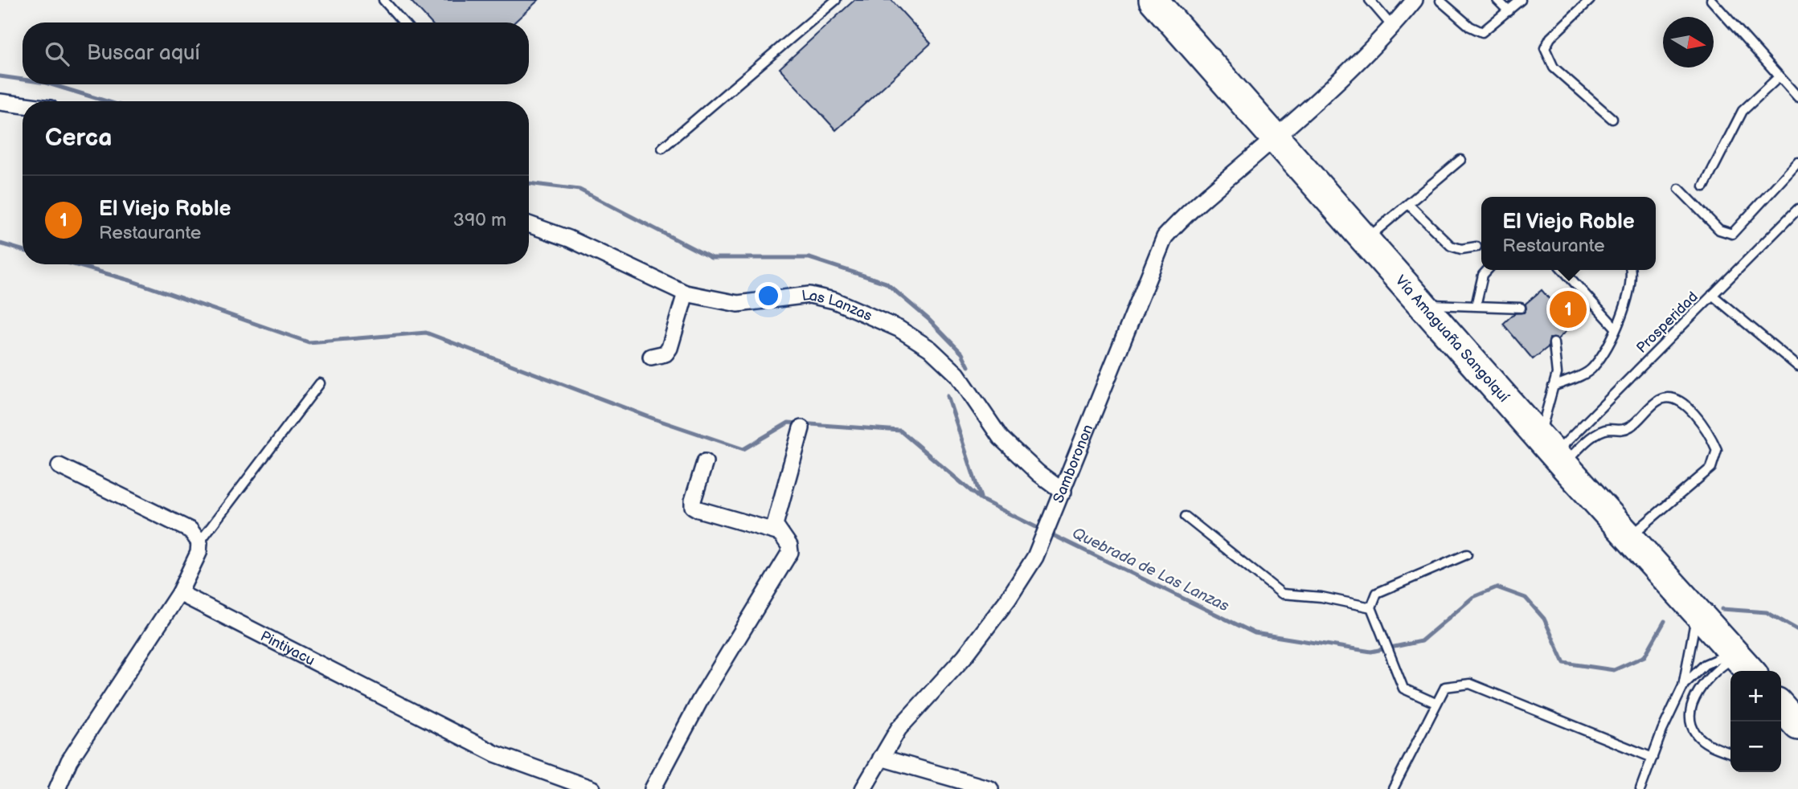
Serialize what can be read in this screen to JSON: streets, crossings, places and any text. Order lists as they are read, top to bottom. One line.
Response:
{"streets":{"highway":["Vía Amaguaña Sangolquí"],"street":["Las Lanzas","Samboronon","Pintiyacu"],"lane":["Prosperidad"]},"crossings":[["Las Lanzas","Samboronon"],["Prosperidad","Vía Amaguaña Sangolquí"],["Vía Amaguaña Sangolquí","Samboronon"]],"water":["Quebrada de Las Lanzas"],"north":"right","page":{"search":"Buscar aquí","heading":"Cerca","list":[{"mark":"1","name":"El Viejo Roble","note":"Restaurante","value":"390 m"}],"popup":["El Viejo Roble","Restaurante"],"pins":"1","map_buttons":["+","−"]}}
